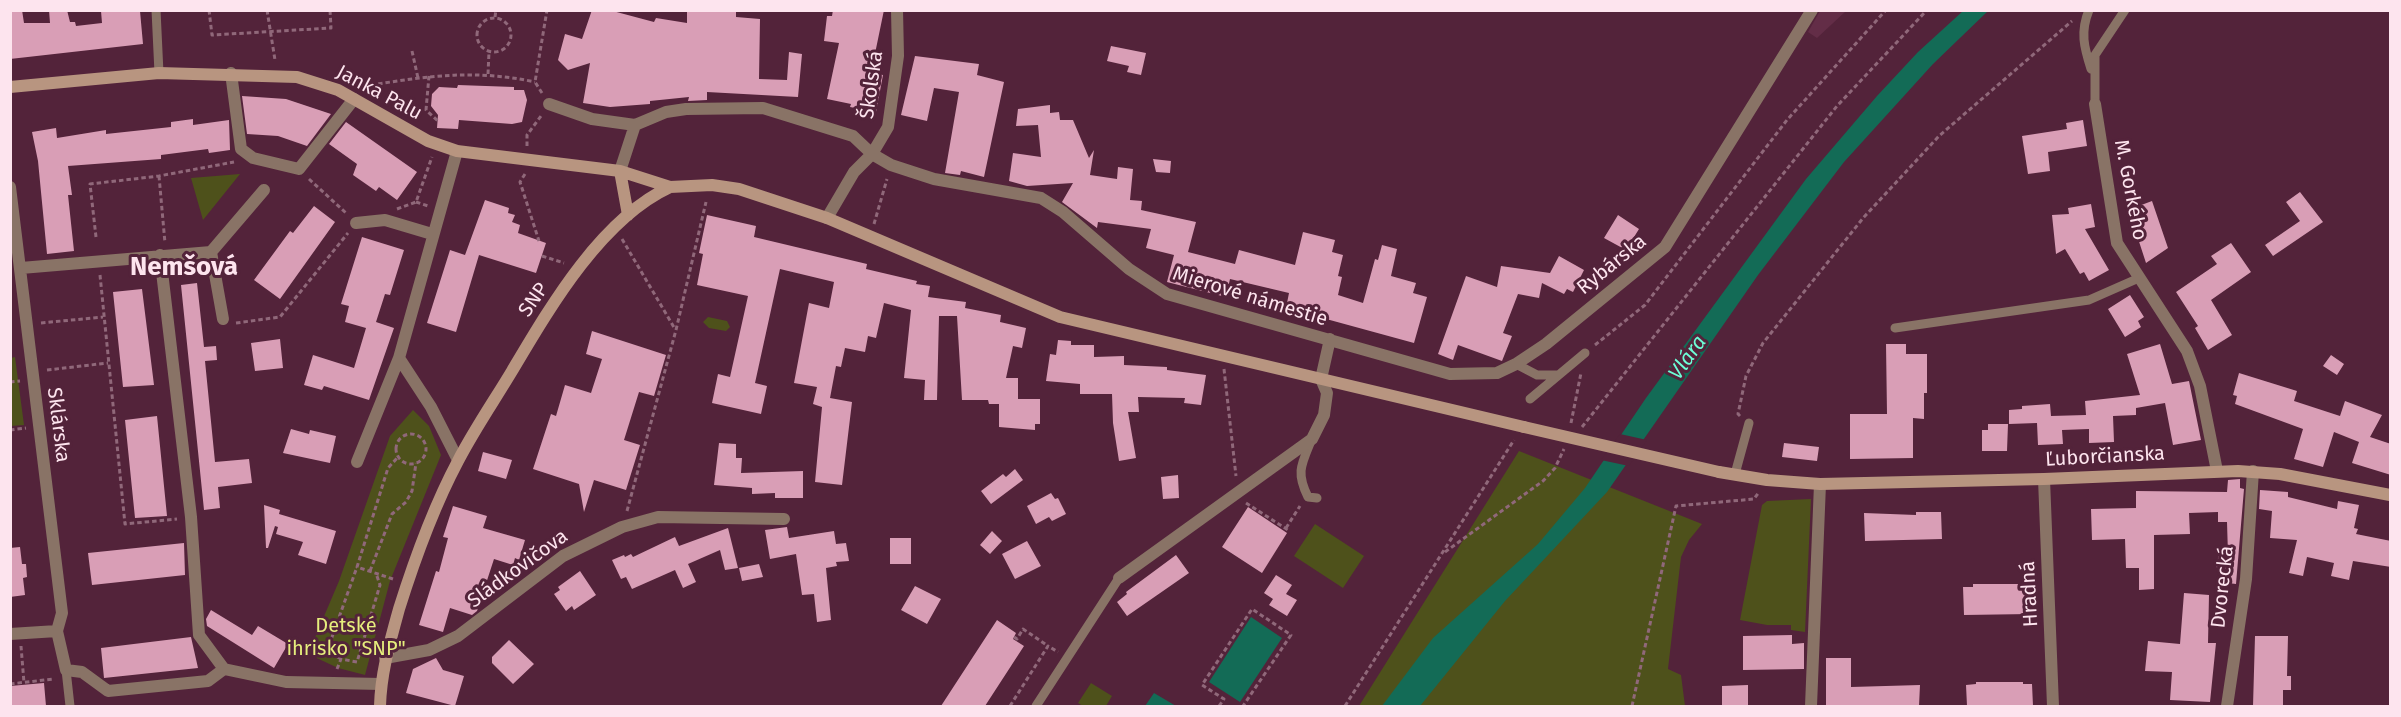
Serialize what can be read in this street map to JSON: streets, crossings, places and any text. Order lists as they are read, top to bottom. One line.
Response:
{"streets":{"main road":["Janka Palu","SNP","Ľuborčianska"],"street":["Školská","M. Gorkého","Rybárska","Mierové námestie","Sklárska","Sládkovičova","Dvorecká","Hradná"]},"crossings":[["Školská","Mierové námestie"],["M. Gorkého","Ľuborčianska"],["Rybárska","Mierové námestie"],["Mierové námestie","Ľuborčianska"],["SNP","Sládkovičova"],["Ľuborčianska","Dvorecká"],["Ľuborčianska","Hradná"]],"districts":["Nemšová"],"water":["Vlára"],"parks":["Detské ihrisko \"SNP\""]}
